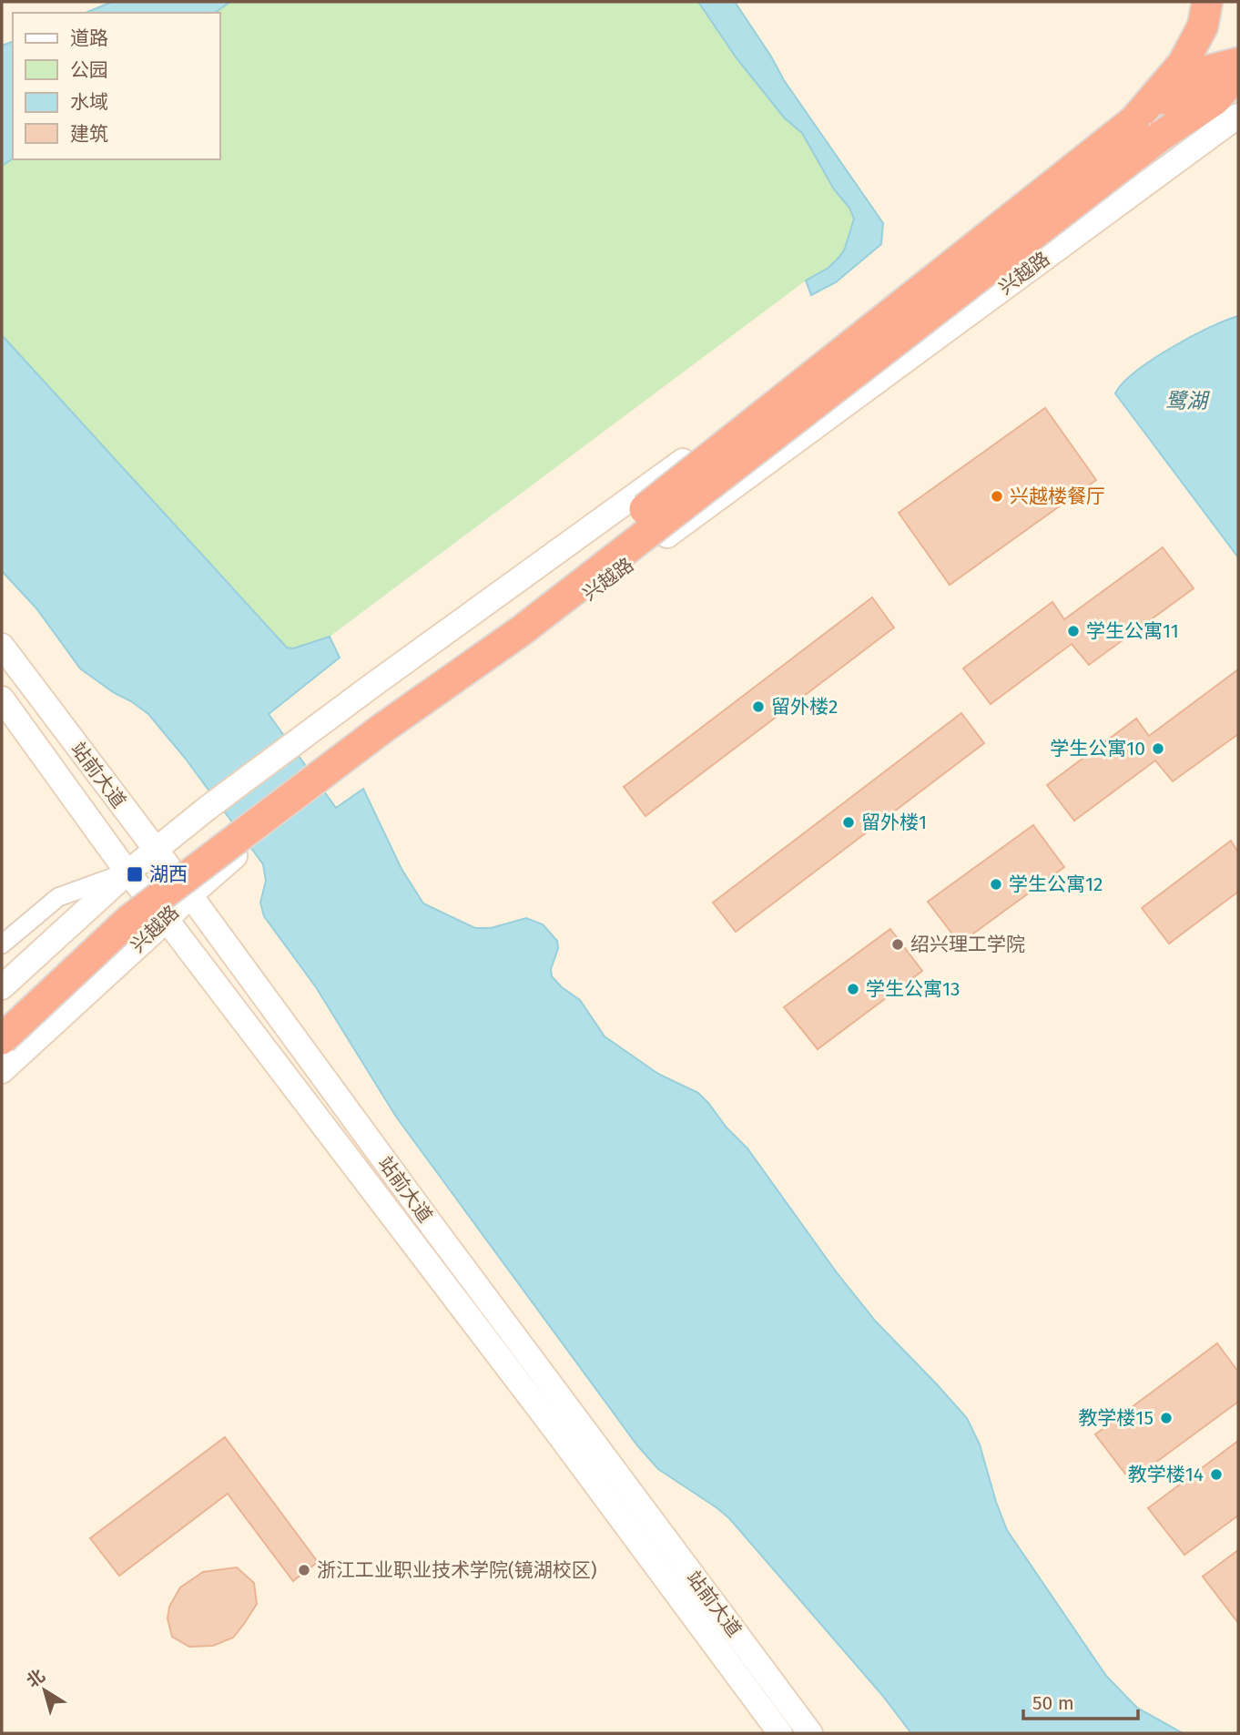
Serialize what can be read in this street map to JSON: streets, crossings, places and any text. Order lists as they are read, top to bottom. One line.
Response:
{"streets":{"main road":["兴越路","站前大道"]},"crossings":[["兴越路","站前大道"]],"water":["鹭湖"],"places":{"other":["兴越楼餐厅","学生公寓11","留外楼2","学生公寓10","留外楼1","学生公寓12","绍兴理工学院","学生公寓13","教学楼15","教学楼14","浙江工业职业技术学院(镜湖校区)"],"transit":["湖西"]},"legend":["道路","公园","水域","建筑"],"scale_bar":"50 m","north":"top left"}
